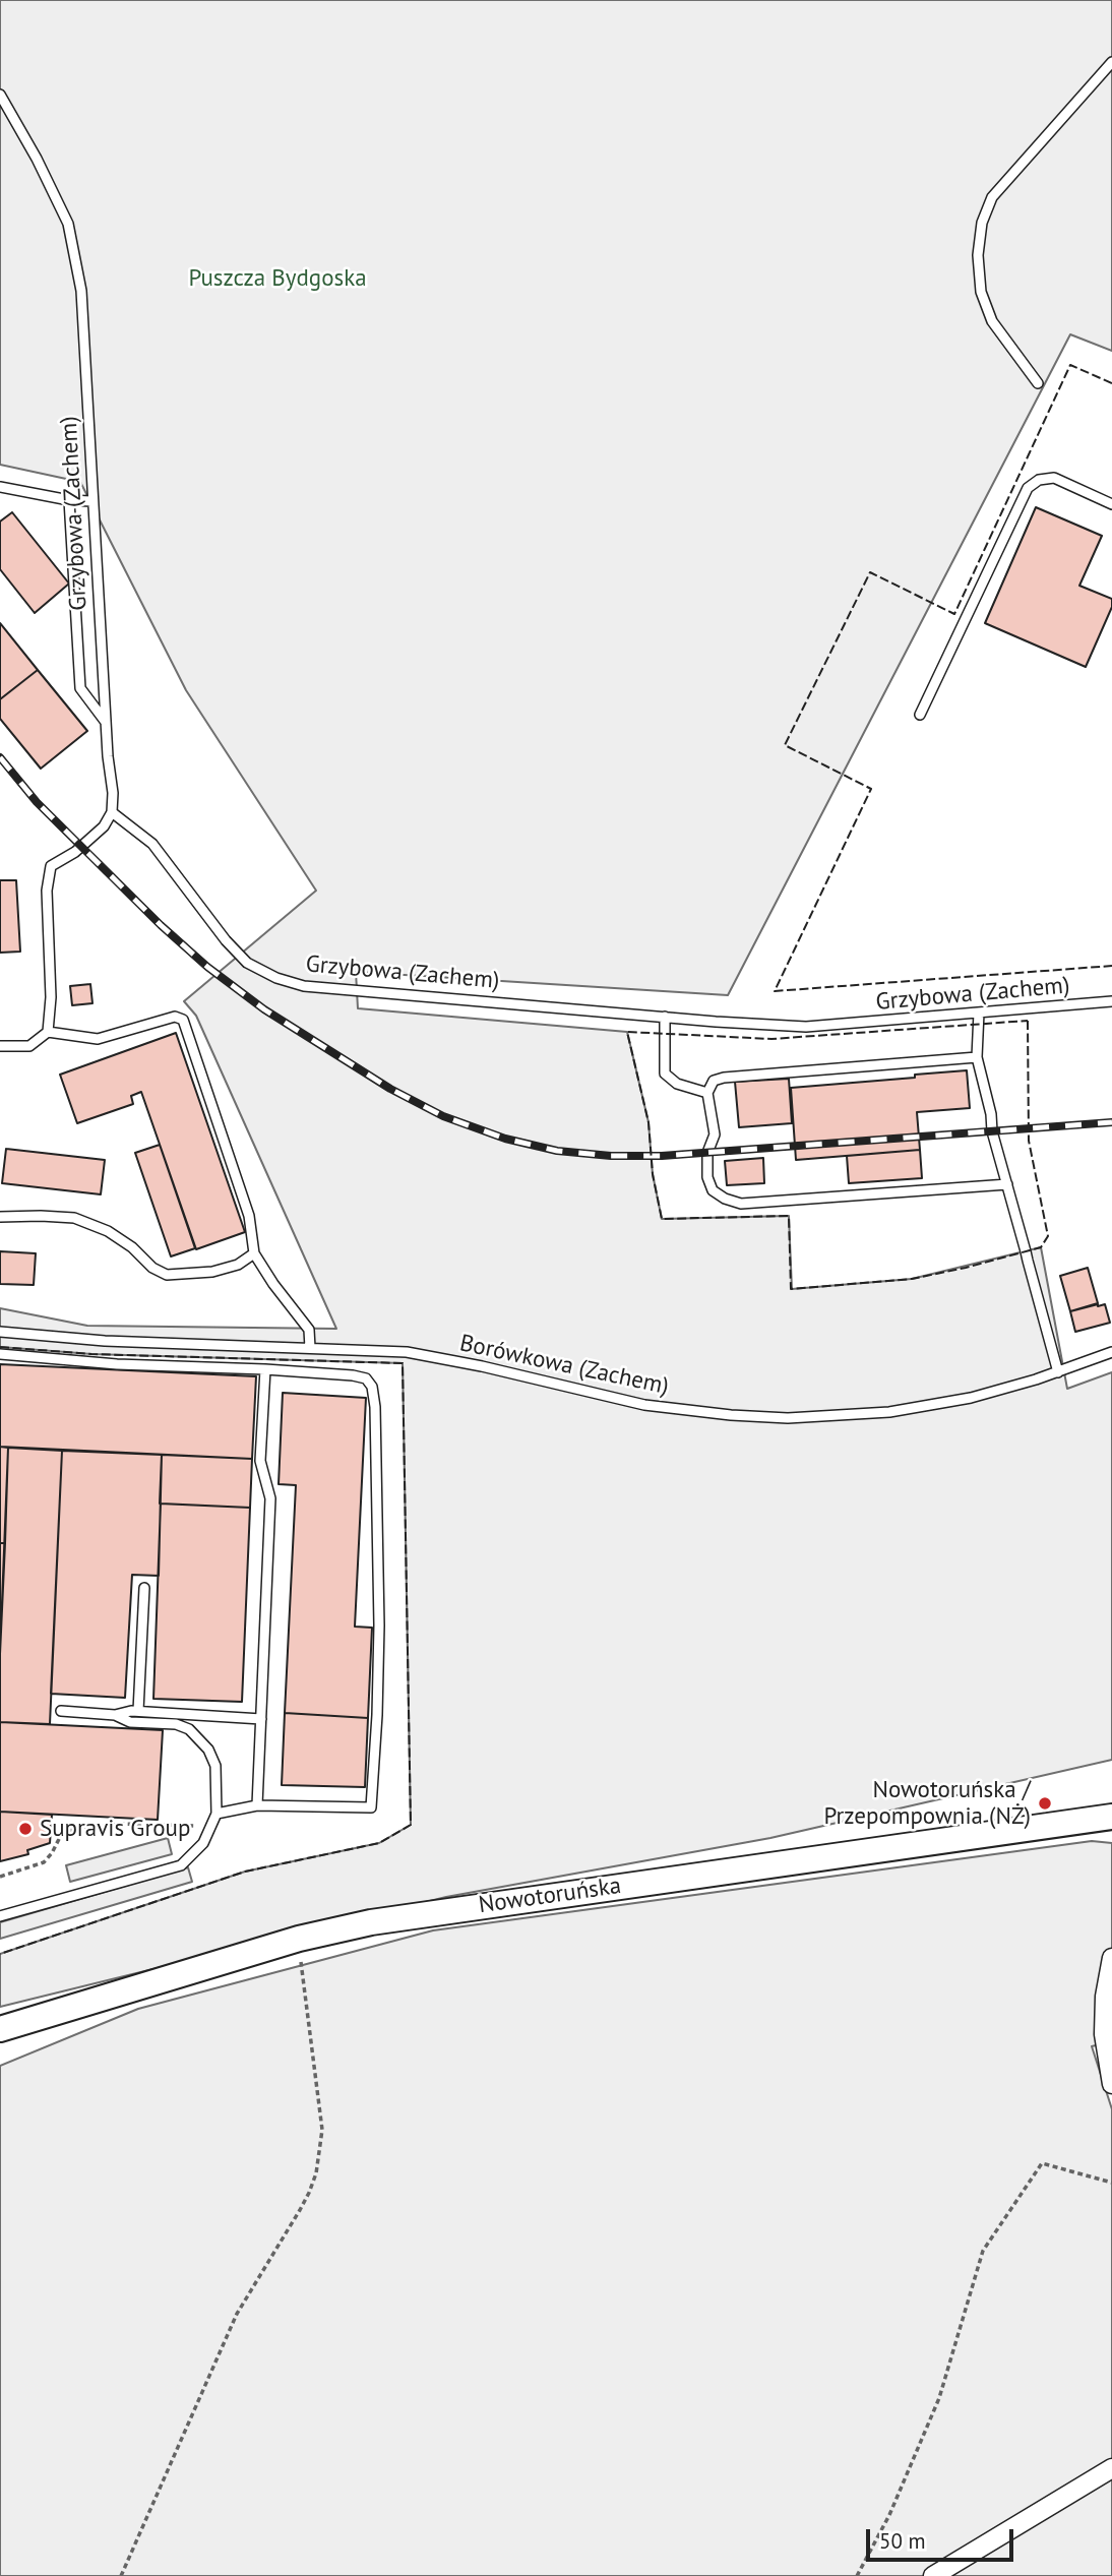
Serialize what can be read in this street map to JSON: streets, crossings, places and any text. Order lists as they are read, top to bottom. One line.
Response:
{"streets":{"main road":["Nowotoruńska"],"lane":["Grzybowa (Zachem)","Borówkowa (Zachem)"]},"parks":["Puszcza Bydgoska"],"places":["Nowotoruńska / Przepompownia (NŻ)","Supravis Group"],"scale_bar":"50 m"}
